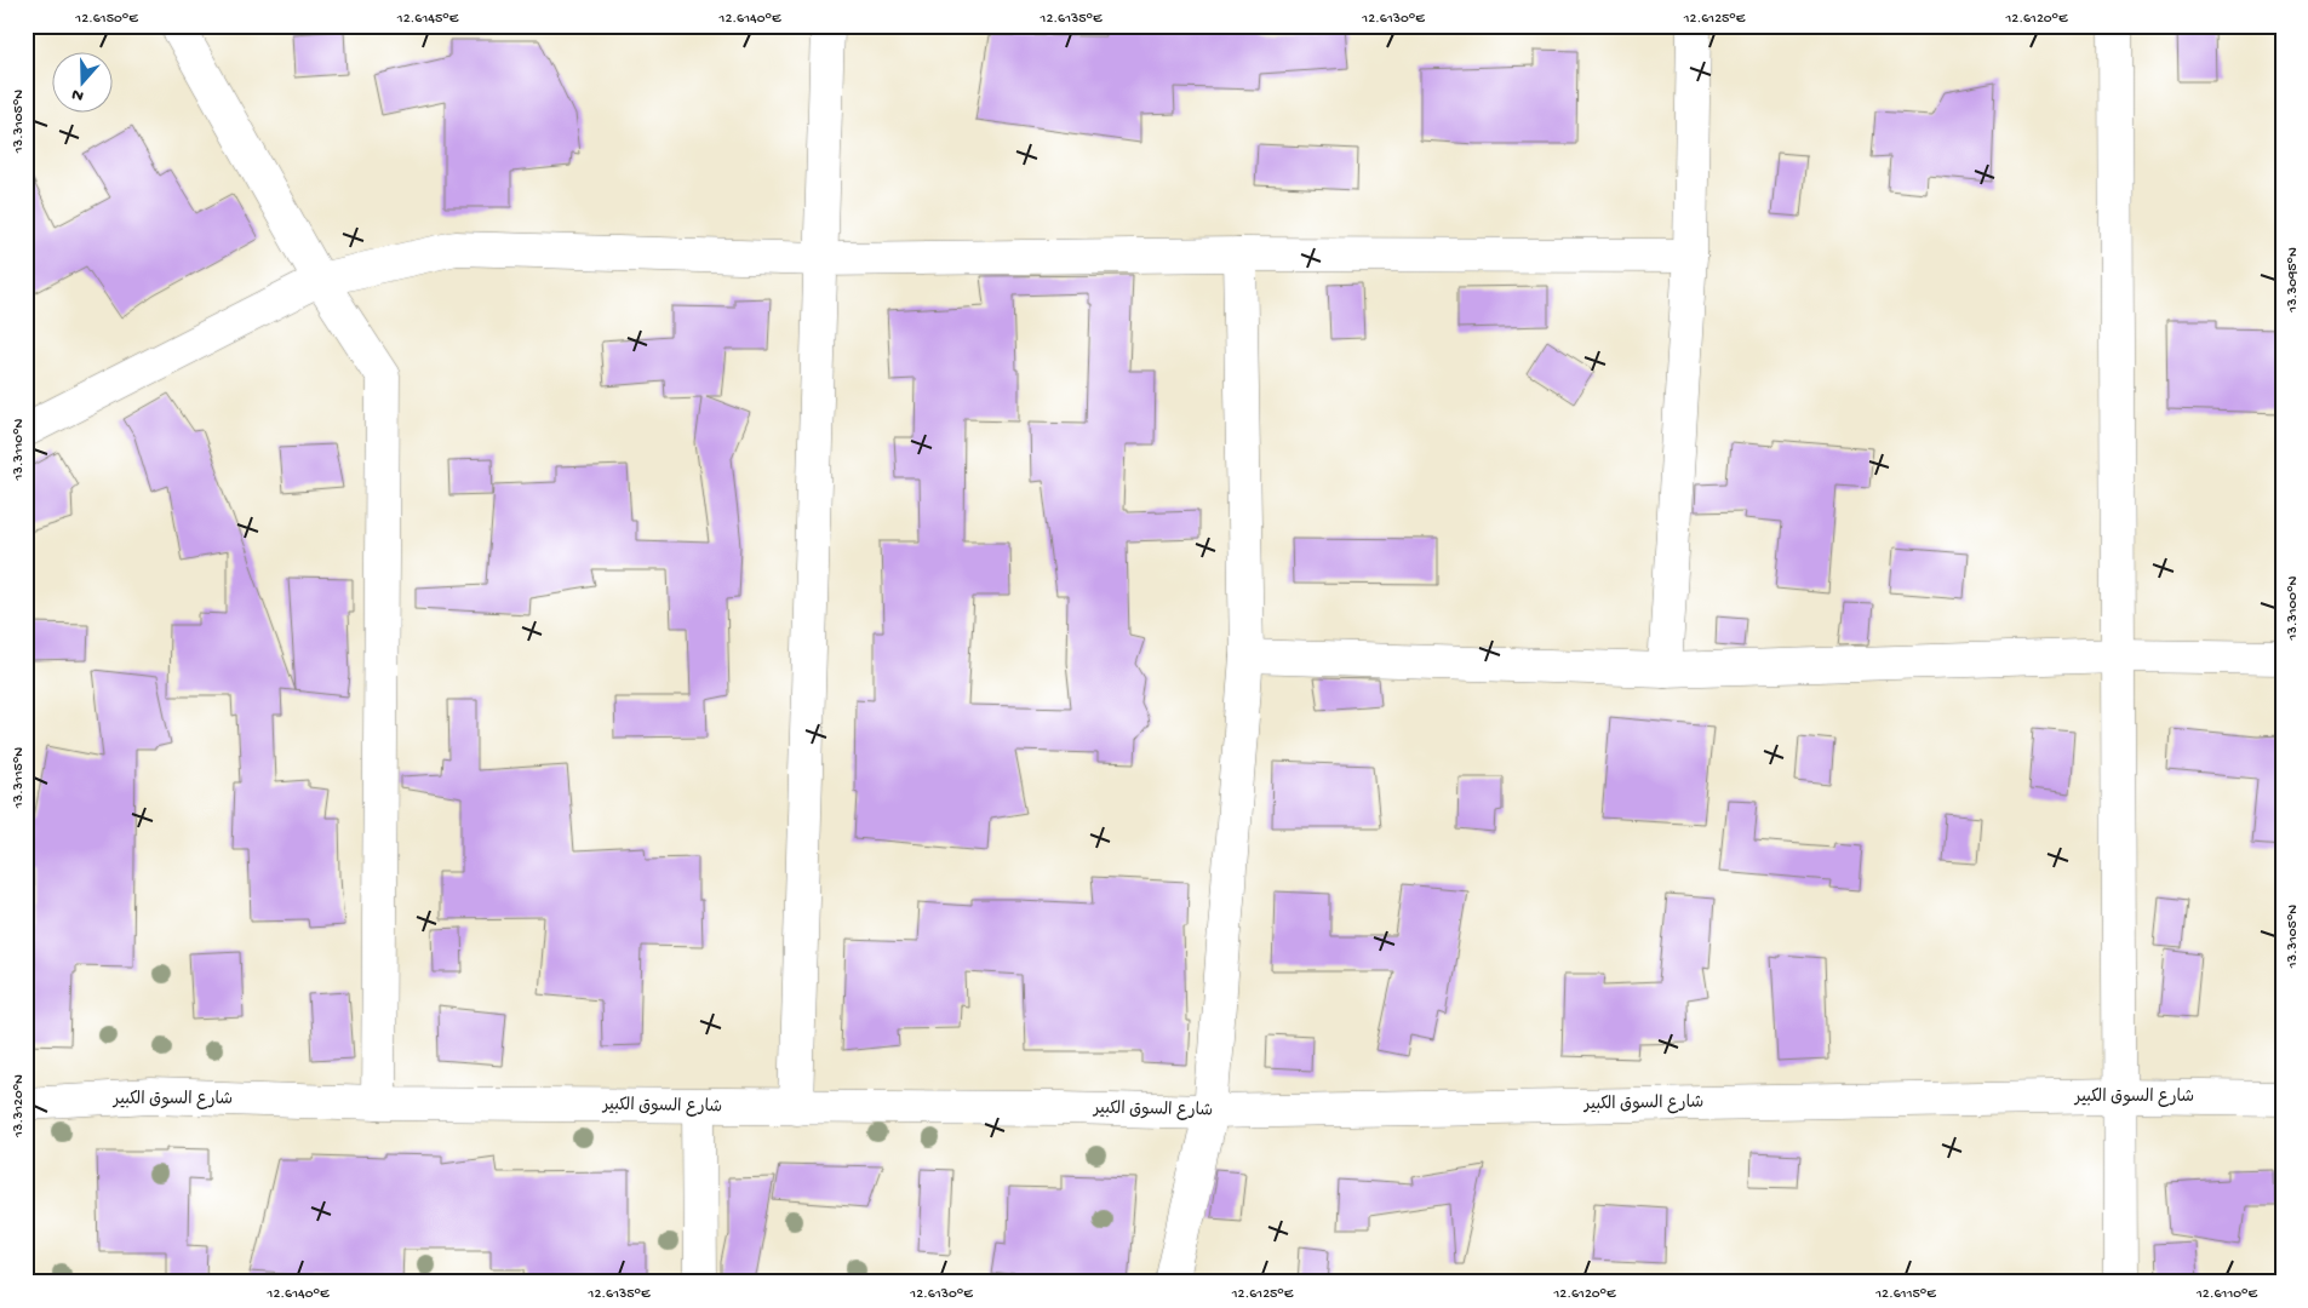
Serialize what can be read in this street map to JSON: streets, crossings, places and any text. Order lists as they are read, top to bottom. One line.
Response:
{"streets":{"street":["شارع السوق الكبير"]},"north":"bottom","coordinates":["12.6150°E","12.6145°E","12.6140°E","12.6135°E","12.6130°E","12.6125°E","12.6120°E","13.3105°N","13.3095°N","13.3110°N","13.3100°N","13.3115°N","13.3120°N","12.6115°E","12.6110°E"]}
